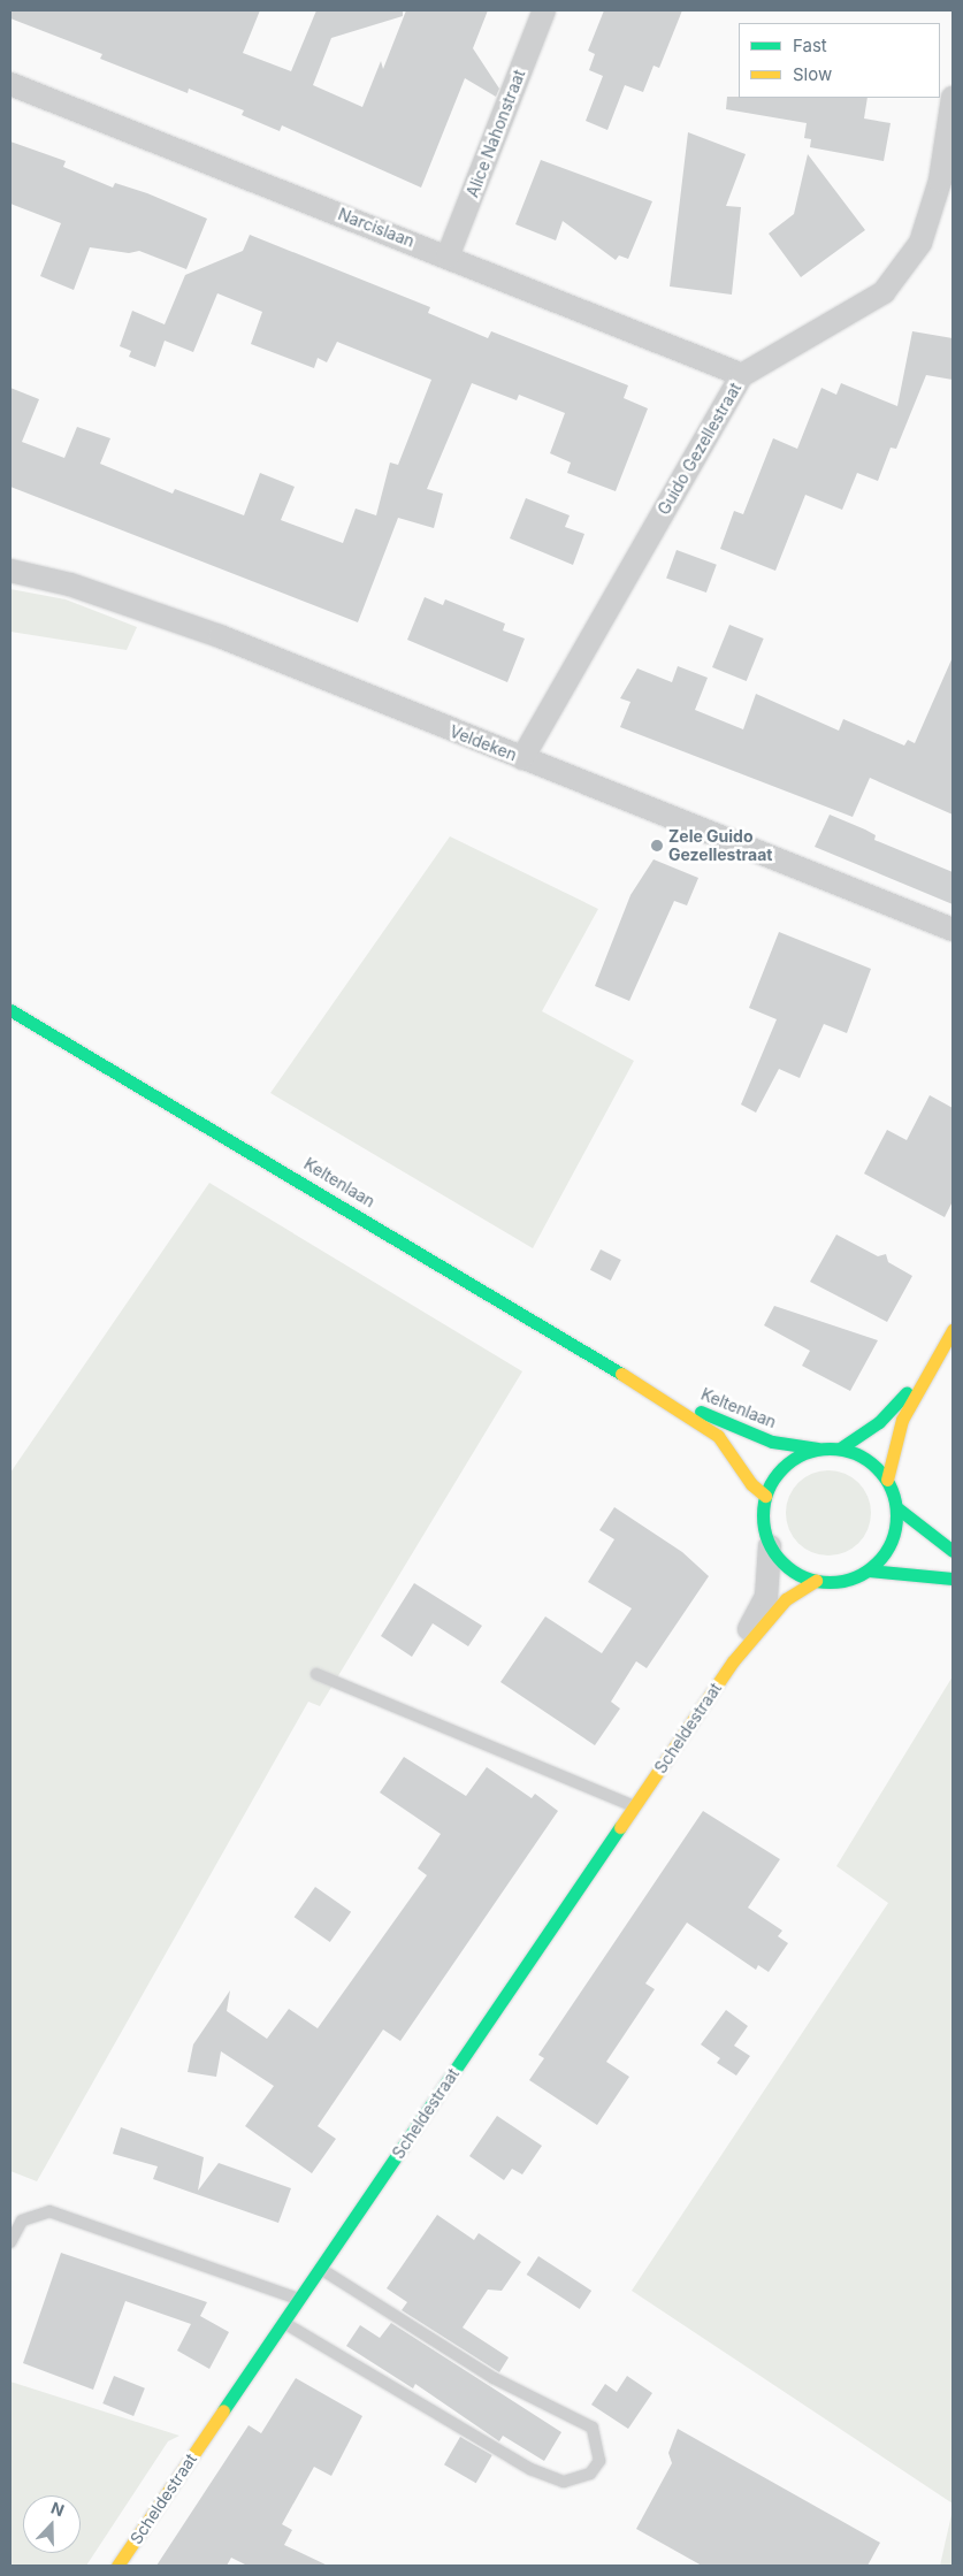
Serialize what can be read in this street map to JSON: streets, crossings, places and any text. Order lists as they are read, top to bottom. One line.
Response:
{"streets":{"main road":["Keltenlaan","Scheldestraat"],"street":["Alice Nahonstraat","Narcislaan","Guido Gezellestraat","Veldeken"]},"crossings":[["Alice Nahonstraat","Narcislaan"],["Narcislaan","Guido Gezellestraat"],["Guido Gezellestraat","Veldeken"],["Keltenlaan","Scheldestraat"]],"places":["Zele Guido Gezellestraat"],"legend":["Fast","Slow"],"north":"top"}
